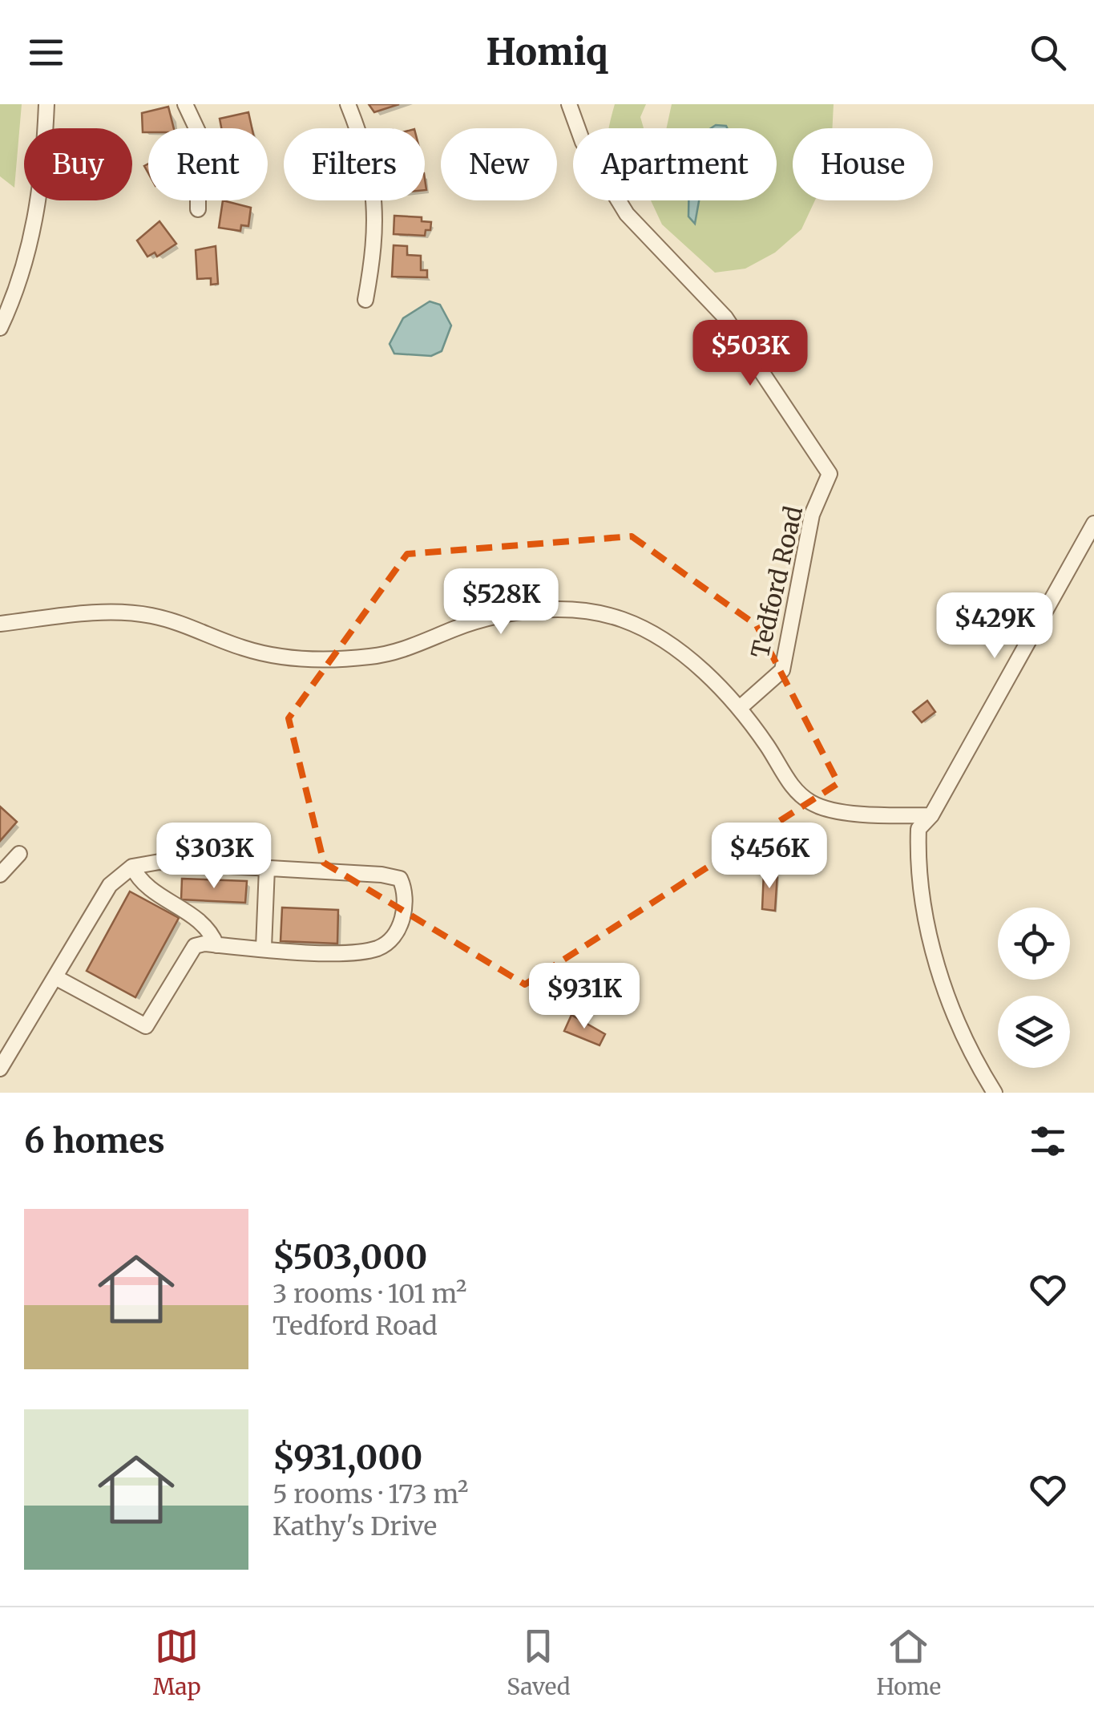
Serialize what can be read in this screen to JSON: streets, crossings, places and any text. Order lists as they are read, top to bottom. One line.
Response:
{"streets":{"street":["Tedford Road"]},"page":{"header":"Homiq","chip":["Buy","Rent","Filters","New","Apartment","House"],"price":["$503K","$528K","$429K","$303K","$456K","$931K"],"heading":"6 homes","list":[{"name":"$503,000","note":"3 rooms · 101 m² · Tedford Road"},{"name":"$931,000","note":"5 rooms · 173 m² · Kathy's Drive"}],"tabs":["Map","Saved","Home"]}}
